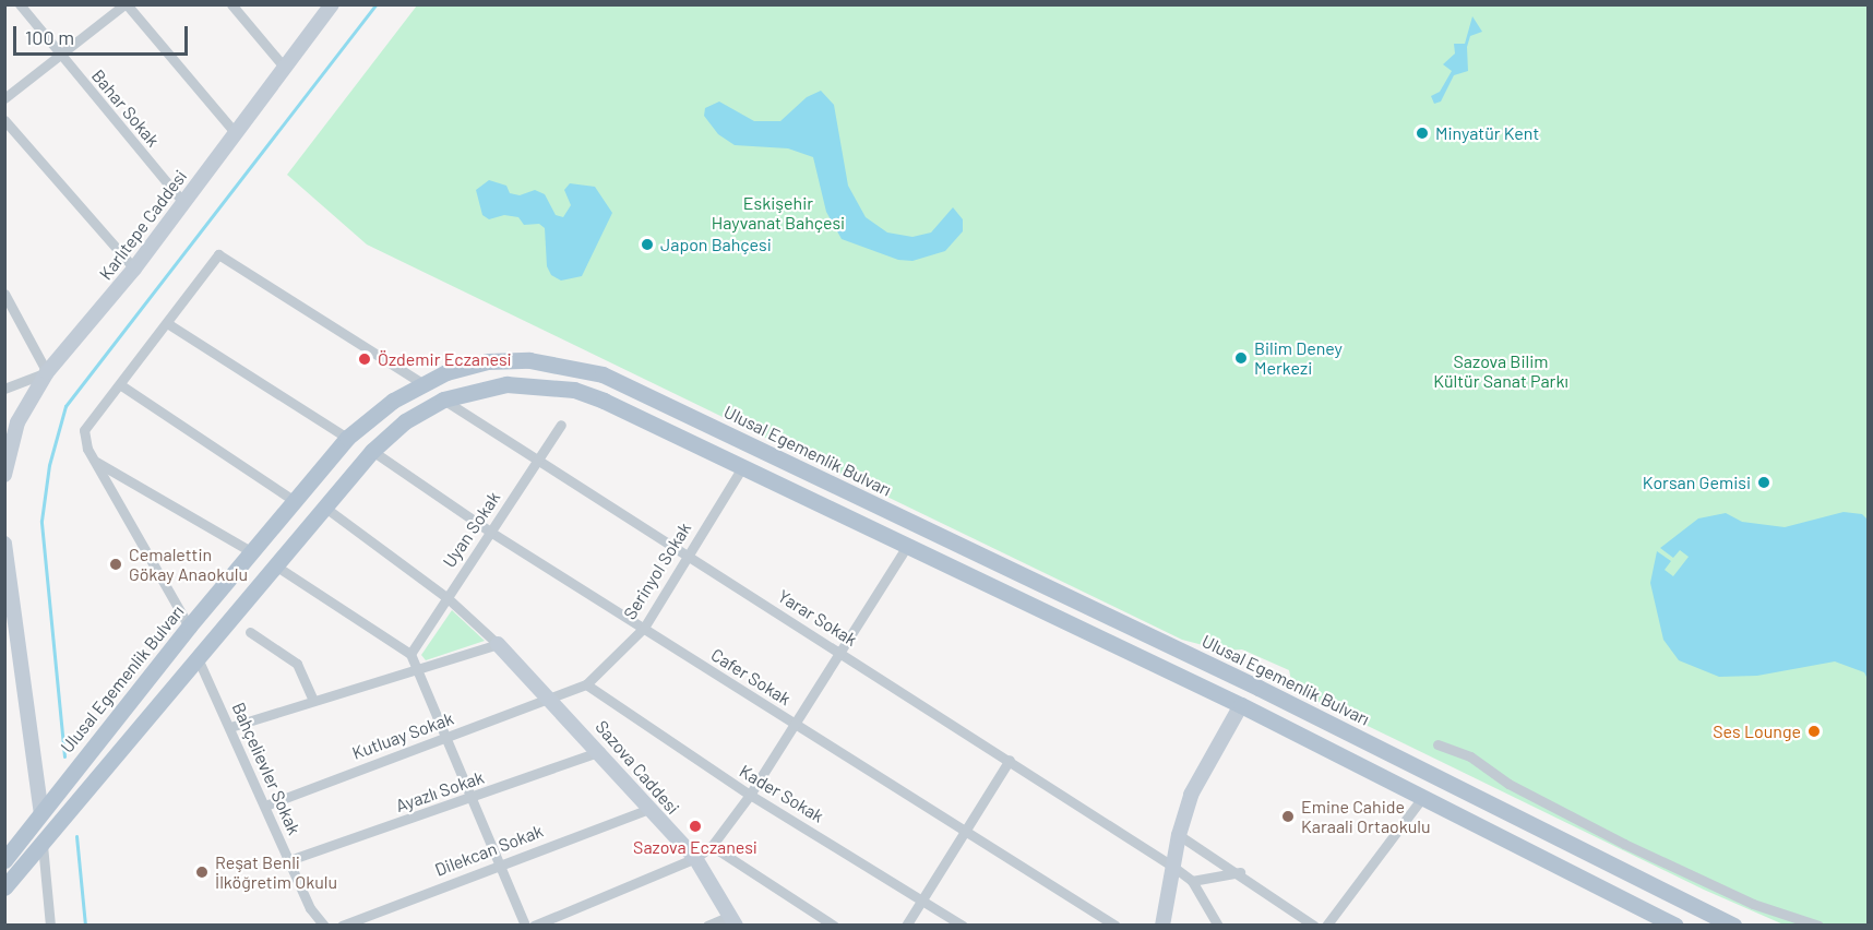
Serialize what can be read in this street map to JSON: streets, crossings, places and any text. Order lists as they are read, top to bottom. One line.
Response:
{"streets":{"main road":["Ulusal Egemenlik Bulvarı"],"street":["Bahar Sokak","Karlıtepe Caddesi","Uyan Sokak","Serinyol Sokak","Yarar Sokak","Cafer Sokak","Kutluay Sokak","Sazova Caddesi","Bahçelievler Sokak","Ayazlı Sokak","Kader Sokak","Dilekcan Sokak"]},"crossings":[["Bahar Sokak","Karlıtepe Caddesi"],["Uyan Sokak","Yarar Sokak"],["Uyan Sokak","Cafer Sokak"],["Serinyol Sokak","Yarar Sokak"],["Serinyol Sokak","Cafer Sokak"],["Serinyol Sokak","Kutluay Sokak"],["Serinyol Sokak","Sazova Caddesi"],["Serinyol Sokak","Kader Sokak"],["Kutluay Sokak","Sazova Caddesi"],["Kutluay Sokak","Bahçelievler Sokak"],["Sazova Caddesi","Ayazlı Sokak"],["Sazova Caddesi","Dilekcan Sokak"],["Bahçelievler Sokak","Ayazlı Sokak"]],"parks":["Eskişehir Hayvanat Bahçesi","Sazova Bilim Kültür Sanat Parkı"],"places":["Minyatür Kent","Japon Bahçesi","Bilim Deney Merkezi","Özdemir Eczanesi","Korsan Gemisi","Cemalettin Gökay Anaokulu","Ses Lounge","Emine Cahide Karaali Ortaokulu","Sazova Eczanesi","Reşat Benli İlköğretim Okulu"],"scale_bar":"100 m"}
